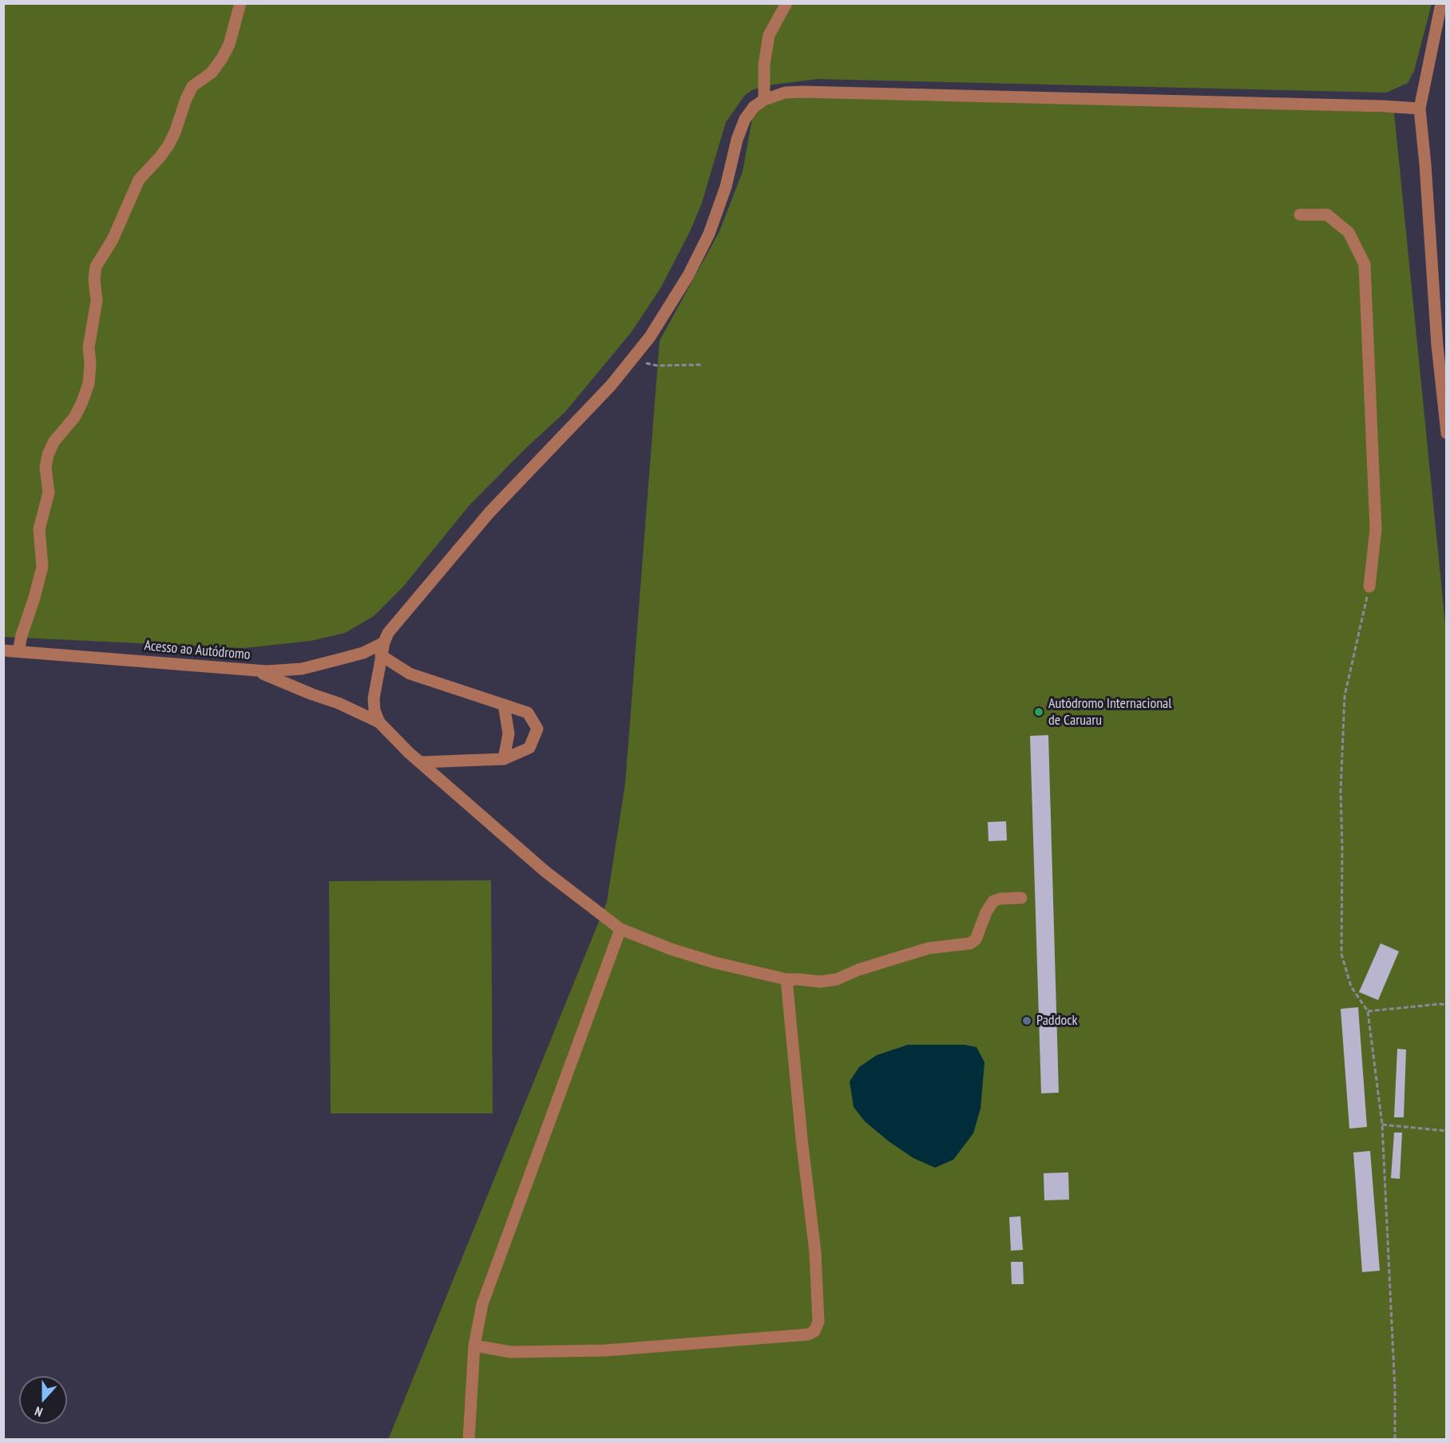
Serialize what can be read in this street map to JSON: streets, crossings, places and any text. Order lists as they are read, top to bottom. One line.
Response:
{"streets":{"street":["Acesso ao Autódromo"]},"places":["Autódromo Internacional de Caruaru","Paddock"],"north":"bottom"}
